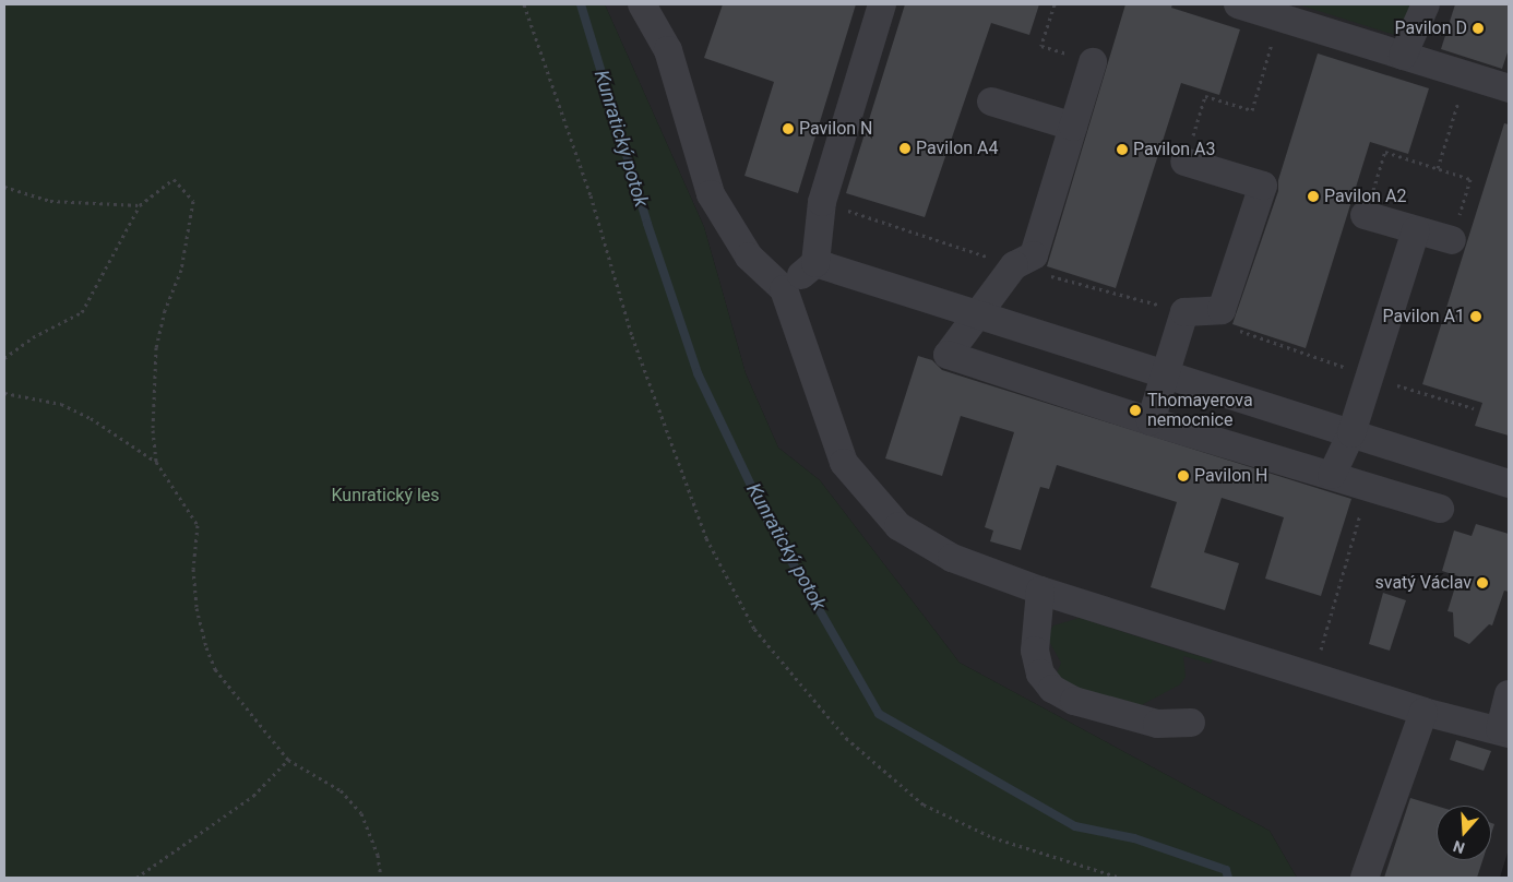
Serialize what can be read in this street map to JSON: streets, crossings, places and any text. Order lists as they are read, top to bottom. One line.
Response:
{"water":["Kunratický potok"],"parks":["Kunratický les"],"places":["Pavilon D","Pavilon N","Pavilon A4","Pavilon A3","Pavilon A2","Pavilon A1","Thomayerova nemocnice","Pavilon H","svatý Václav"],"north":"bottom"}
